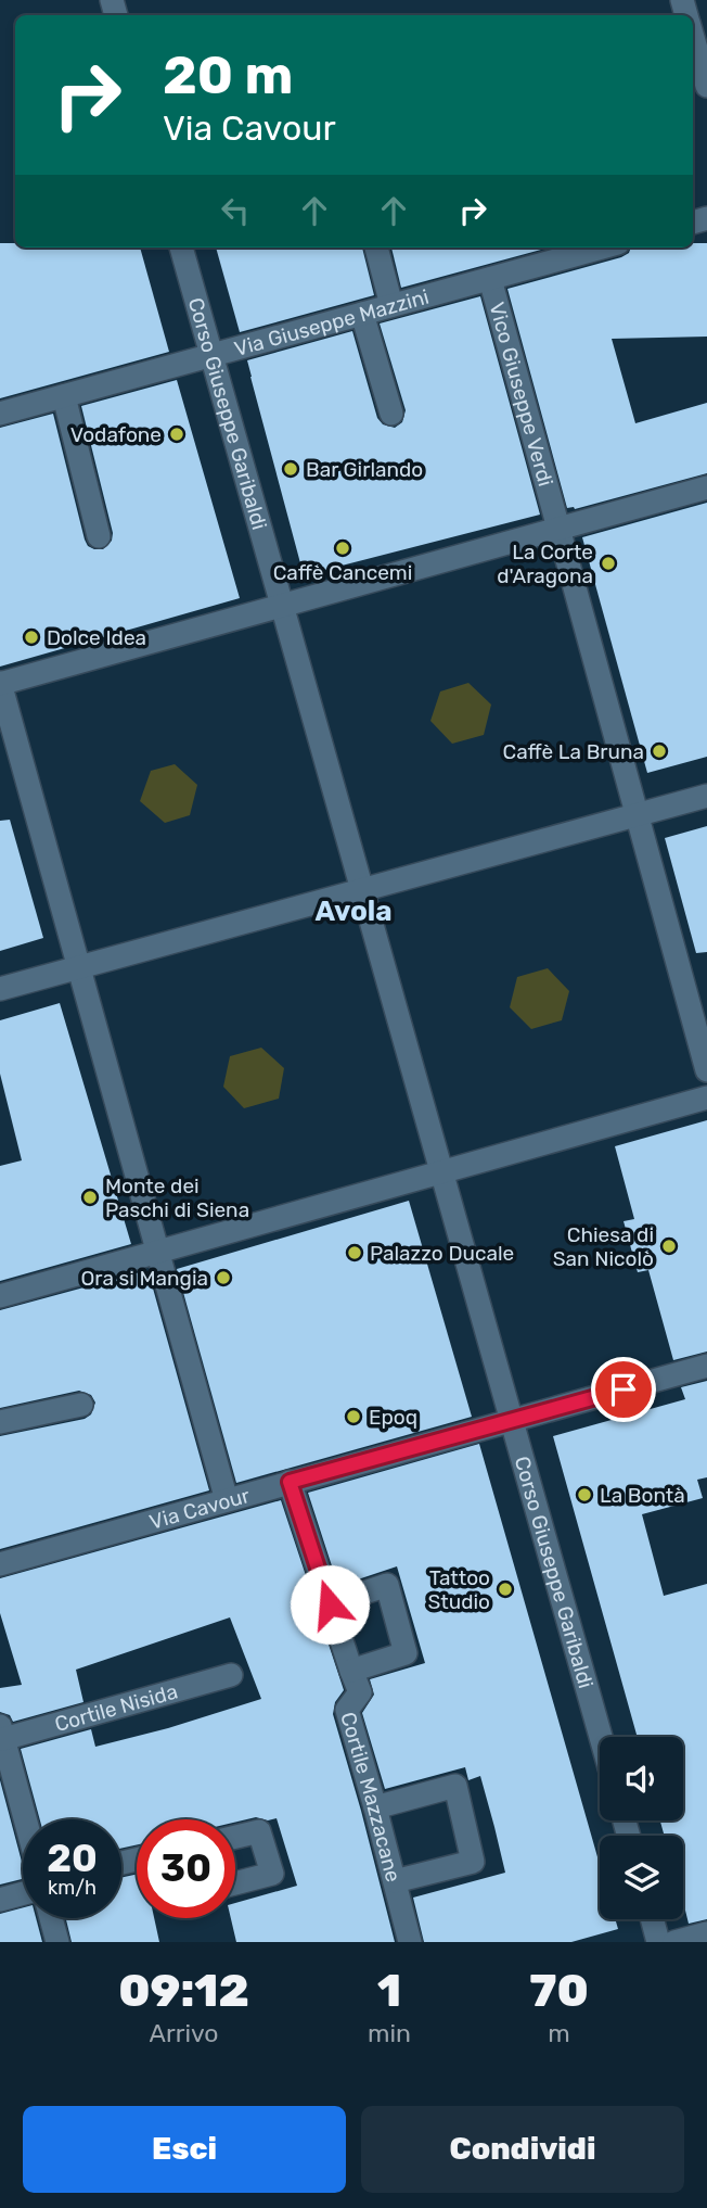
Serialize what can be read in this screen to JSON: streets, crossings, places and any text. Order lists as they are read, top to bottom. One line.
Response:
{"streets":{"street":["Via Giuseppe Mazzini","Vico Giuseppe Verdi","Corso Giuseppe Garibaldi","Via Cavour","Cortile Nisida","Cortile Mazzacane"]},"crossings":[["Via Giuseppe Mazzini","Vico Giuseppe Verdi"],["Via Giuseppe Mazzini","Corso Giuseppe Garibaldi"],["Corso Giuseppe Garibaldi","Via Cavour"],["Via Cavour","Cortile Mazzacane"]],"districts":["Avola"],"places":["Vodafone","Bar Girlando","Caffè Cancemi","La Corte d'Aragona","Dolce Idea","Caffè La Bruna","Monte dei Paschi di Siena","Chiesa di San Nicolò","Palazzo Ducale","Ora si Mangia","Epoq","La Bontà","Tattoo Studio"],"page":{"turn":["20 m","Via Cavour"],"speed":"20 km/h","limit":"30","eta":["09:12","Arrivo","1","min","70","m"],"buttons":["Esci","Condividi"]}}
